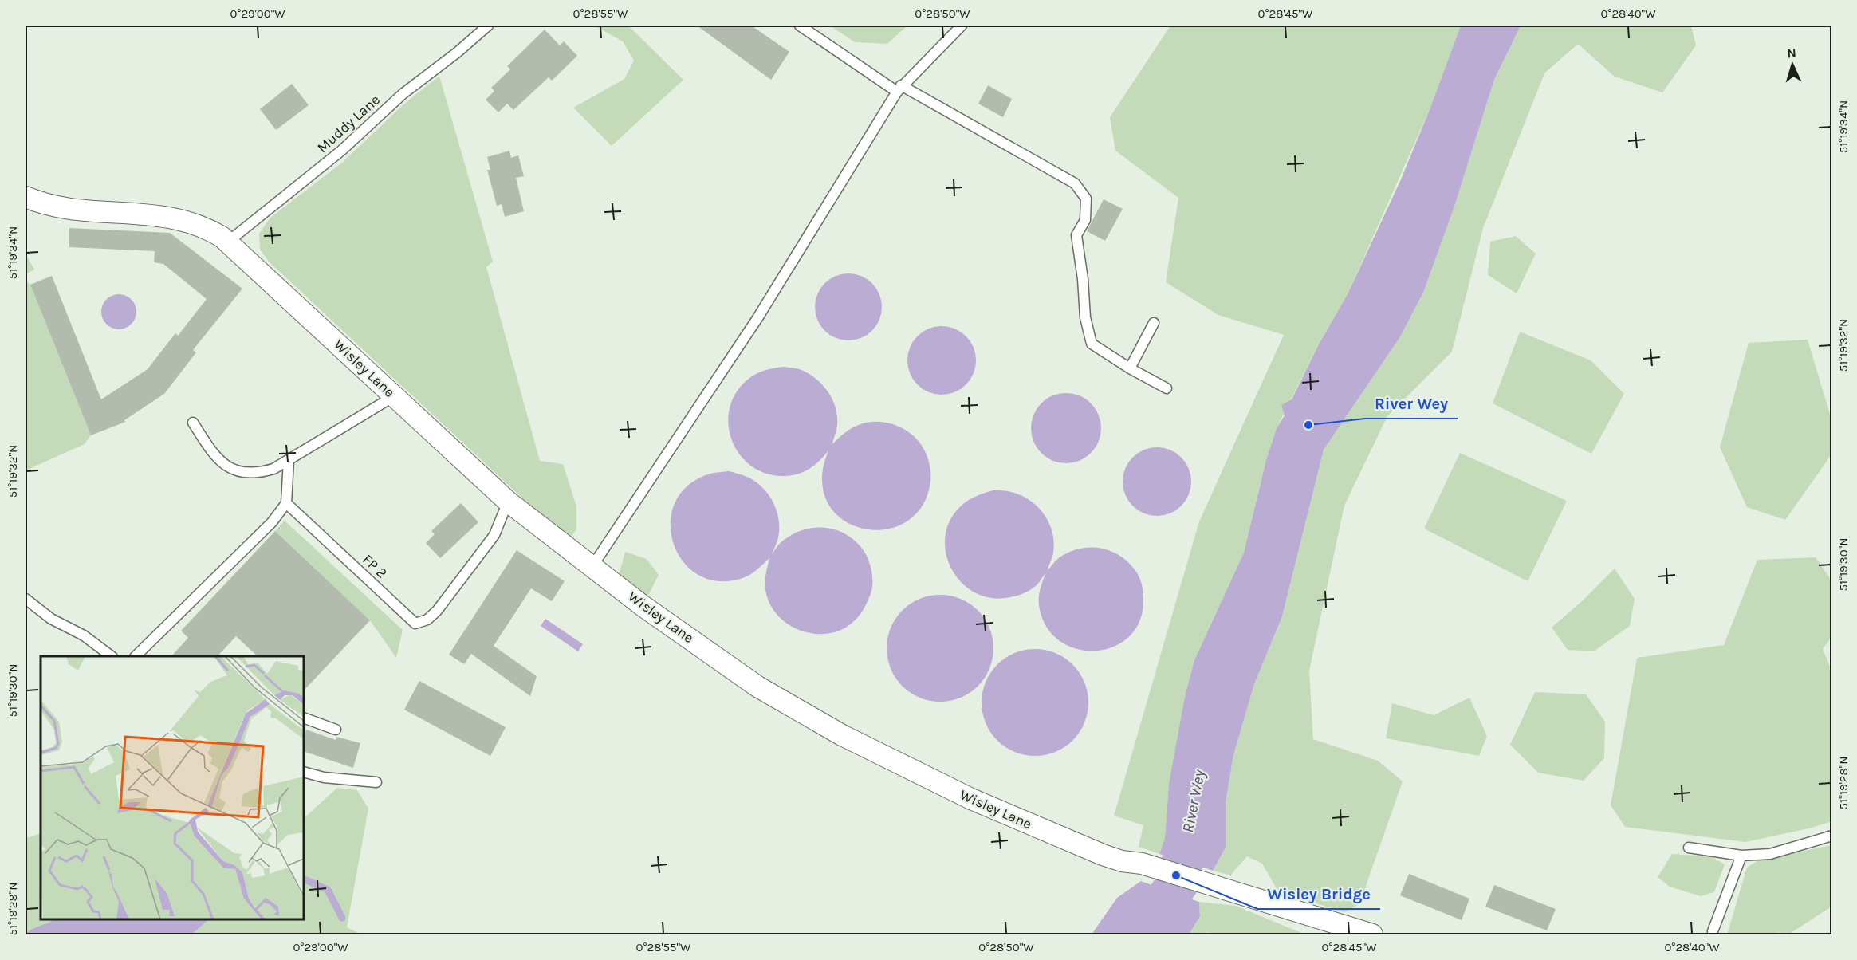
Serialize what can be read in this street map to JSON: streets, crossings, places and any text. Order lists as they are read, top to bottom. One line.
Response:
{"streets":{"street":["Wisley Lane"],"lane":["Muddy Lane","FP 2"]},"crossings":[["Muddy Lane","Wisley Lane"],["Wisley Lane","FP 2"]],"water":["River Wey"],"places":["River Wey","Wisley Bridge"],"north":"top","coordinates":["0°29'00\"W","0°28'55\"W","0°28'50\"W","0°28'45\"W","0°28'40\"W","51°19'34\"N","51°19'32\"N","51°19'30\"N","51°19'28\"N"]}
